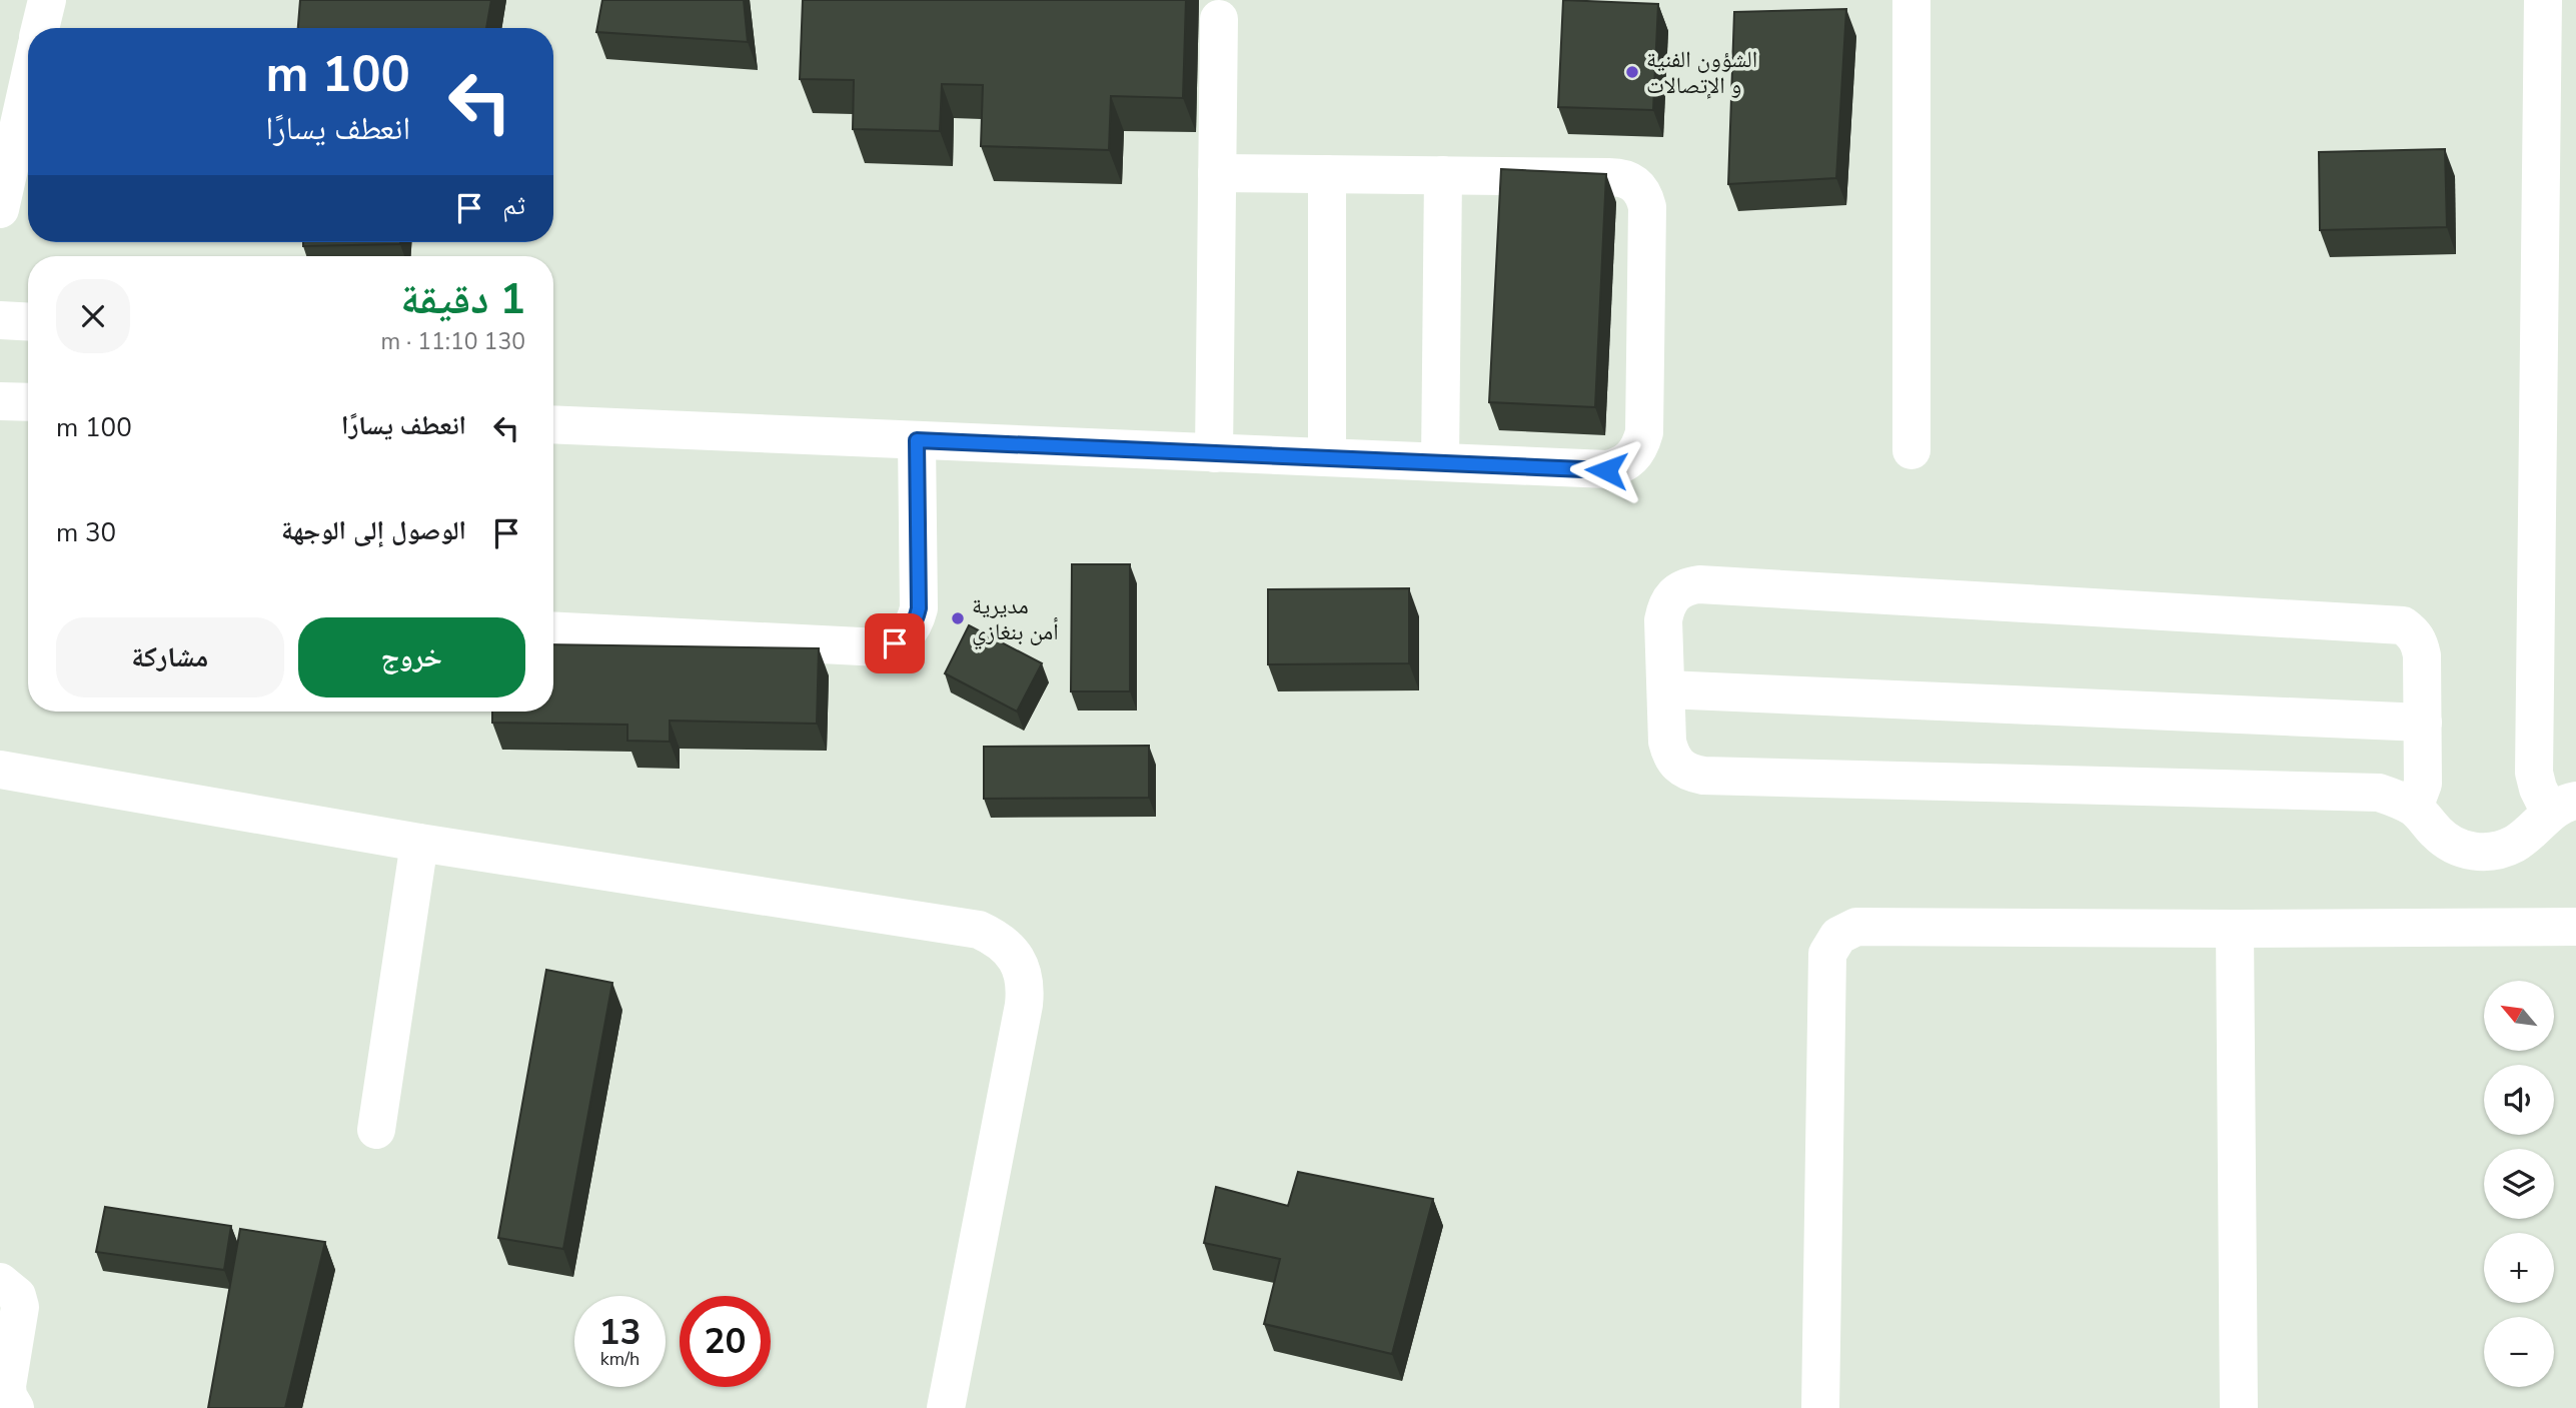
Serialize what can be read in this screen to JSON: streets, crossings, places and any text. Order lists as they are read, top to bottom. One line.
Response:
{"places":["الشؤون الفنية و الإتصالات","مديرية أمن بنغازي"],"north":"top left","page":{"turn":["100 m","انعطف يسارًا"],"then":"ثم","heading":["1 دقيقة","130 m · 11:10"],"list":[{"name":"انعطف يسارًا","value":"100 m"},{"name":"الوصول إلى الوجهة","value":"30 m"}],"buttons":["خروج","مشاركة"],"map_buttons":["+","−"],"speed":"13 km/h","limit":"20"}}
